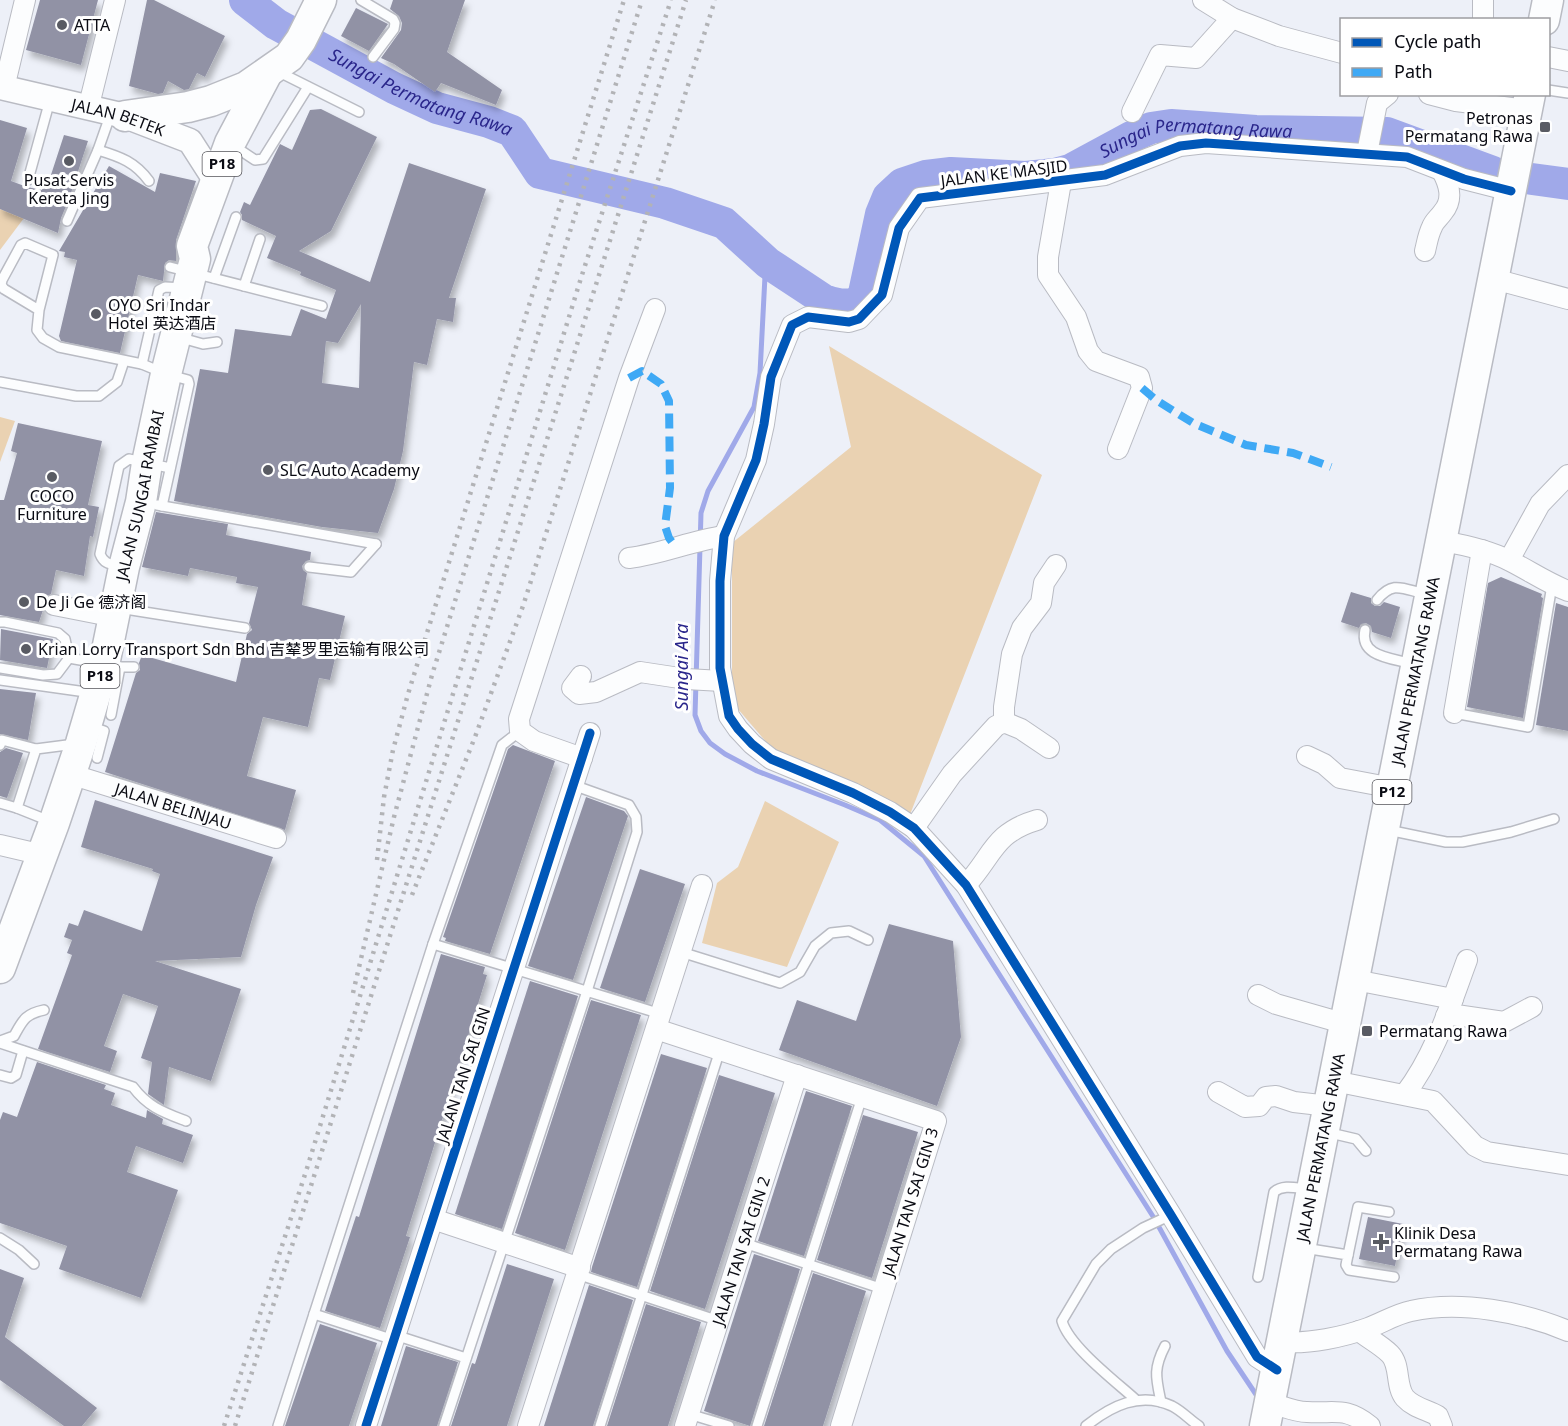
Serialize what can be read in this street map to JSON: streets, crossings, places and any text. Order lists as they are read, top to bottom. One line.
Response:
{"streets":{"main road":["P18","JALAN SUNGAI RAMBAI","JALAN PERMATANG RAWA","P12"],"street":["JALAN BETEK","JALAN KE MASJID","JALAN BELINJAU","JALAN TAN SAI GIN","JALAN TAN SAI GIN 3","JALAN TAN SAI GIN 2"]},"crossings":[["JALAN BETEK","JALAN SUNGAI RAMBAI"],["P18","JALAN SUNGAI RAMBAI"],["JALAN KE MASJID","JALAN PERMATANG RAWA"],["JALAN SUNGAI RAMBAI","JALAN BELINJAU"],["JALAN TAN SAI GIN 3","JALAN TAN SAI GIN 2"]],"water":["Sungai Permatang Rawa","Sungai Ara"],"places":{"other":["ATTA","Pusat Servis Kereta Jing","OYO Sri Indar Hotel 英达酒店","SLC Auto Academy","COCO Furniture","De Ji Ge 德济阁","Krian Lorry Transport Sdn Bhd 吉辇罗里运输有限公司"],"transit":["Petronas Permatang Rawa","Permatang Rawa"],"health":["Klinik Desa Permatang Rawa"]},"legend":["Cycle path","Path"]}
